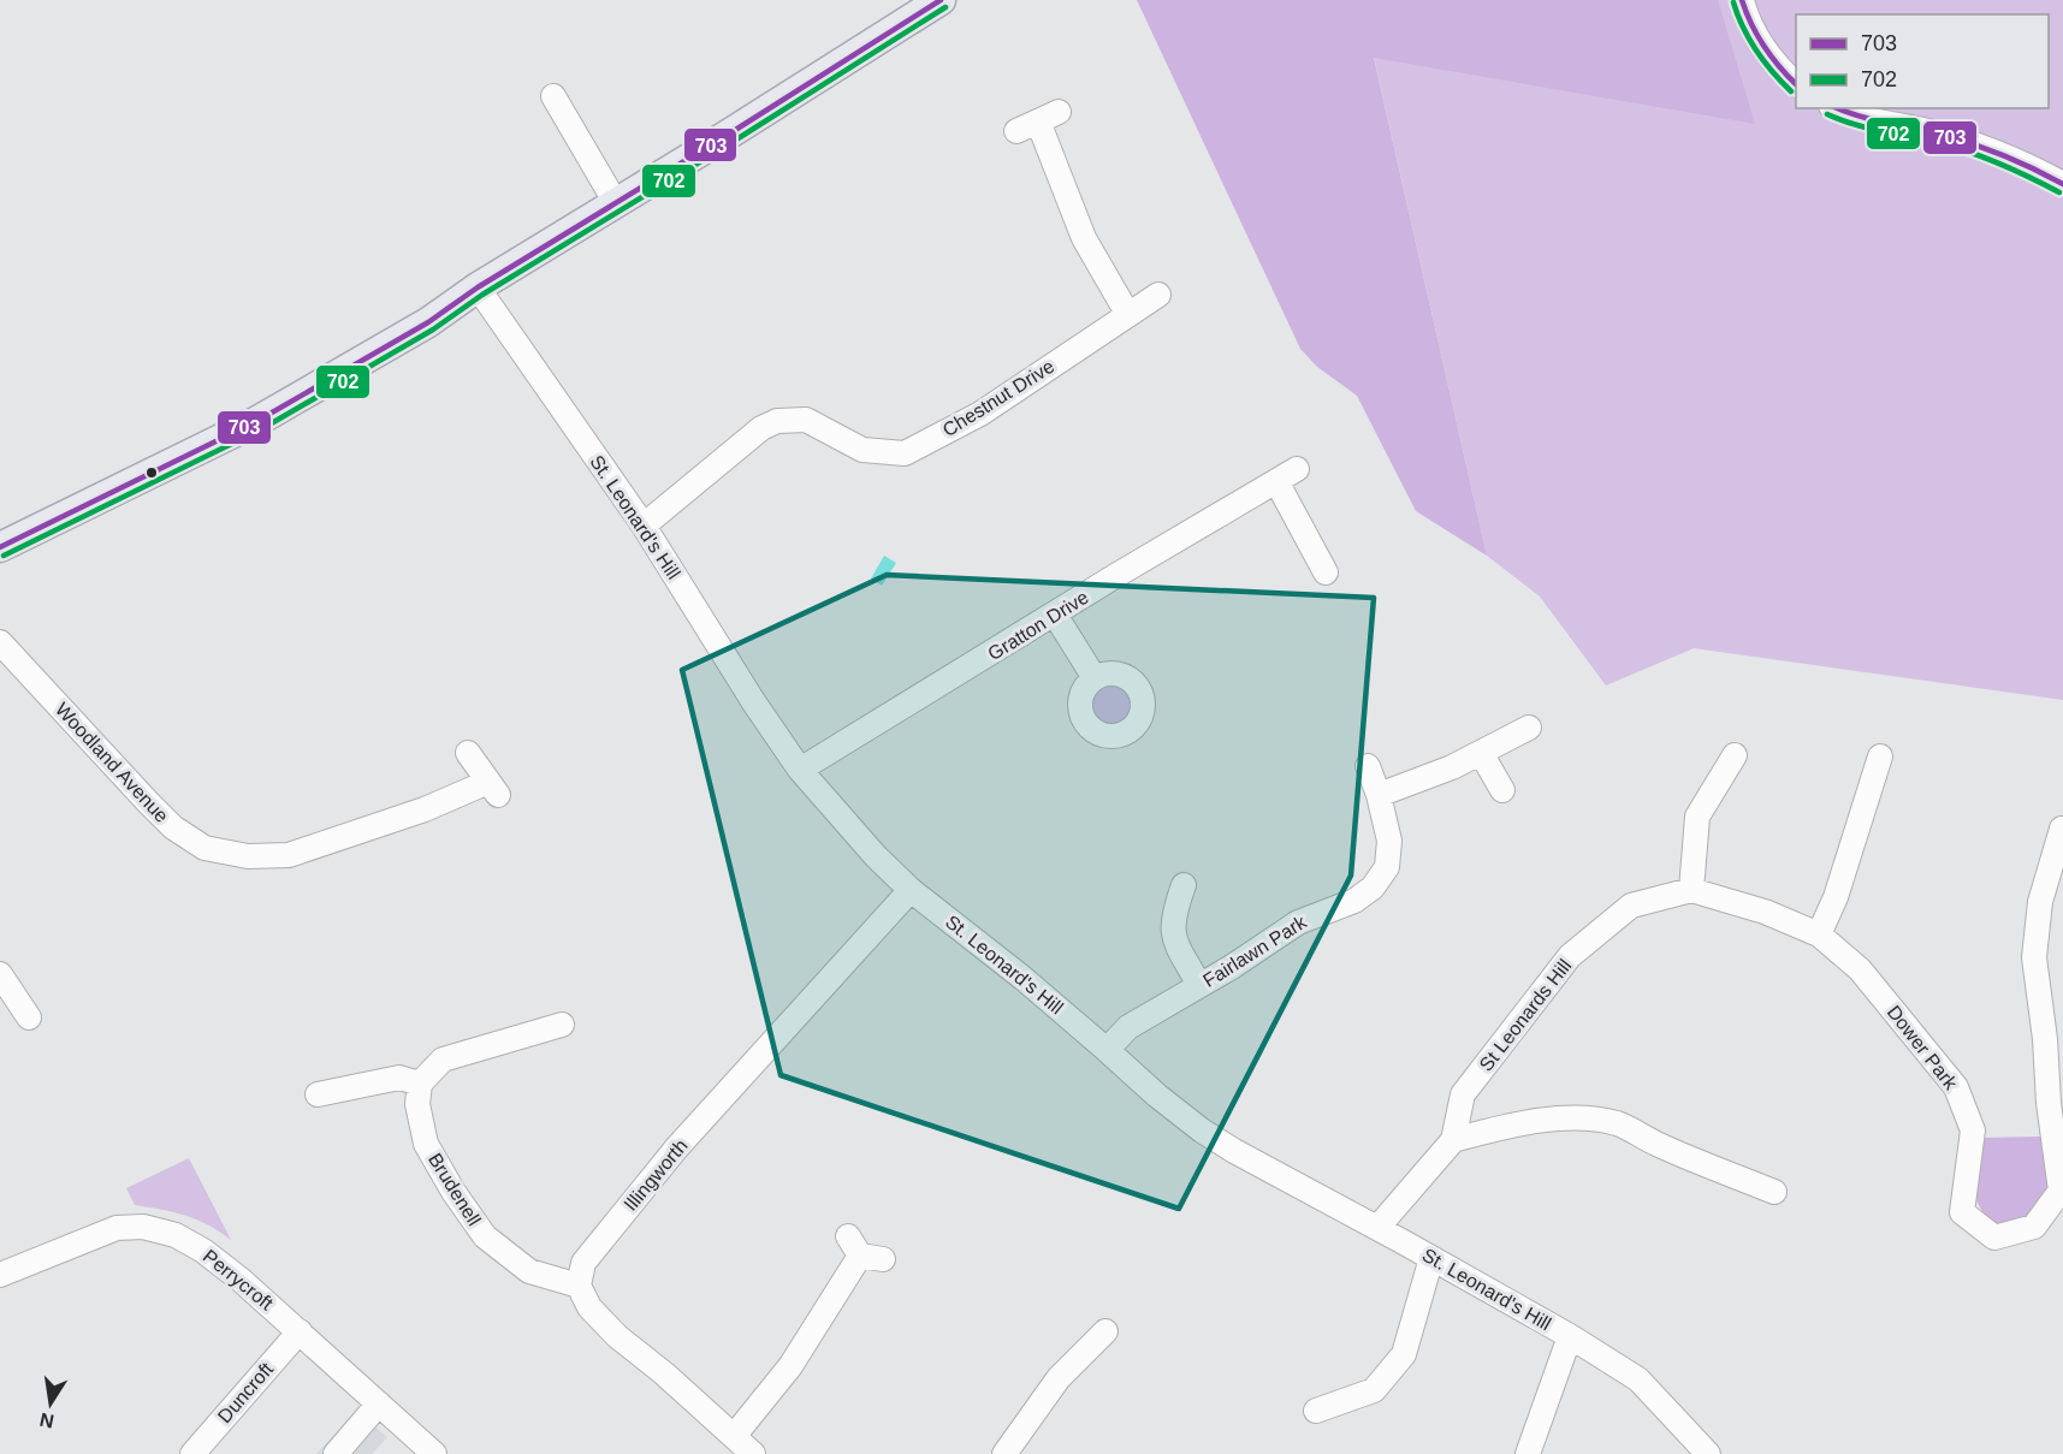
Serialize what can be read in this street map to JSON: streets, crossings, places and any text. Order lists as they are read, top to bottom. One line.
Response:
{"streets":{"street":["Chestnut Drive","St. Leonard's Hill","Gratton Drive","Woodland Avenue","Fairlawn Park","St Leonards Hill","Dower Park","Illingworth","Brudenell","Perrycroft","Duncroft"]},"crossings":[["Chestnut Drive","St. Leonard's Hill"],["St. Leonard's Hill","Gratton Drive"],["St. Leonard's Hill","Fairlawn Park"],["St. Leonard's Hill","St Leonards Hill"],["St. Leonard's Hill","Illingworth"],["Illingworth","Brudenell"],["Perrycroft","Duncroft"]],"lines":["transit line 703","transit line 702"],"legend":["703","702"],"north":"bottom"}
